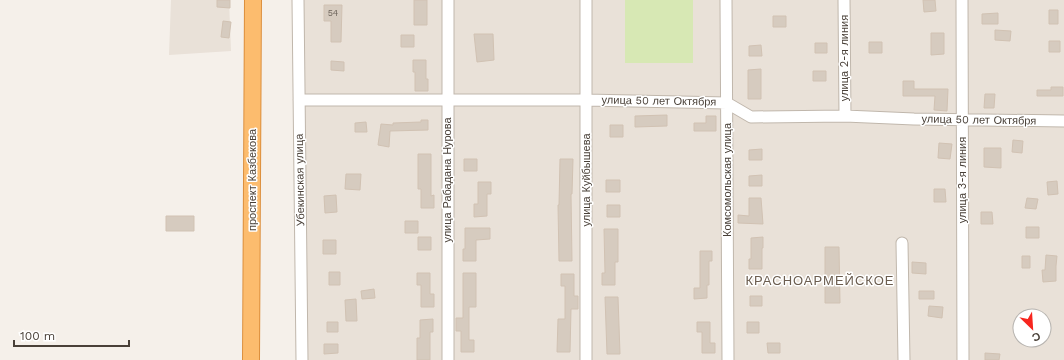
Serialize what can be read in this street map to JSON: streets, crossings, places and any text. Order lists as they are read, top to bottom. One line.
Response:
{"streets":{"highway":["проспект Казбекова"],"street":["улица 2-я линия","улица 50 лет Октября","Убекинская улица","улица Рабадана Нурова","улица Куйбышева","Комсомольская улица","улица 3-я линия"]},"crossings":[["улица 2-я линия","улица 50 лет Октября"],["улица 50 лет Октября","Убекинская улица"],["улица 50 лет Октября","улица Рабадана Нурова"],["улица 50 лет Октября","улица Куйбышева"],["улица 50 лет Октября","Комсомольская улица"],["улица 50 лет Октября","улица 3-я линия"]],"districts":["КРАСНОАРМЕЙСКОЕ"],"house_numbers":["54"],"scale_bar":"100 m","north":"bottom right"}
